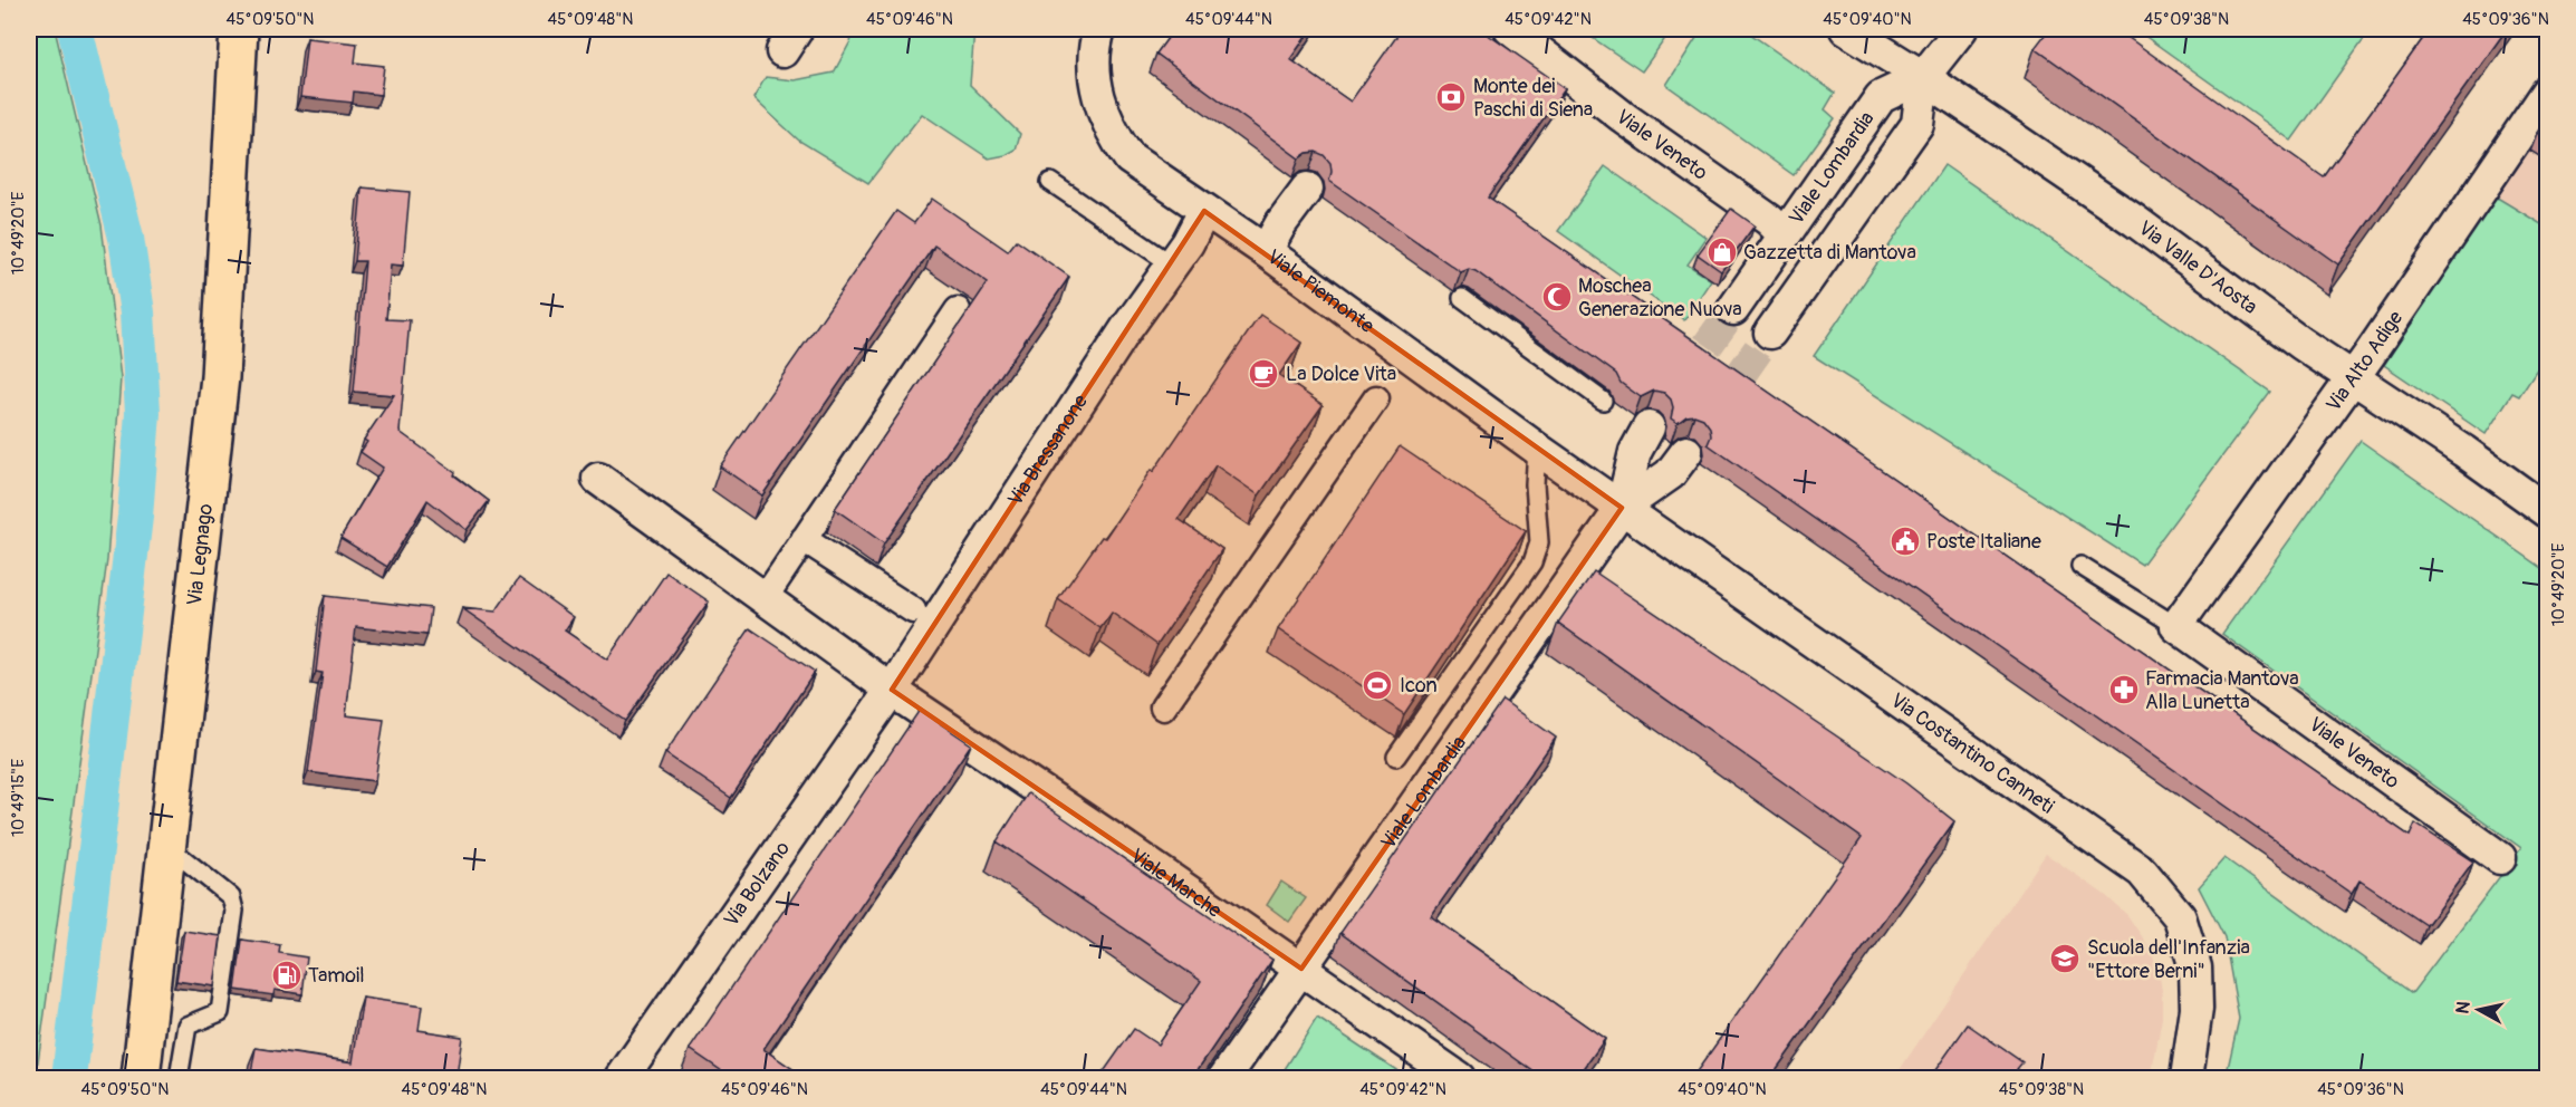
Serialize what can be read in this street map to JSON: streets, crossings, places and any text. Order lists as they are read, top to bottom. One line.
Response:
{"streets":{"main road":["Via Legnago"],"street":["Viale Veneto","Viale Lombardia","Via Valle D'Aosta","Viale Piemonte","Via Alto Adige","Via Bressanone","Via Costantino Canneti","Viale Marche","Via Bolzano"]},"crossings":[["Viale Veneto","Viale Lombardia"],["Viale Veneto","Via Alto Adige"],["Viale Lombardia","Via Valle D'Aosta"],["Viale Lombardia","Viale Piemonte"],["Viale Lombardia","Via Costantino Canneti"],["Viale Lombardia","Viale Marche"],["Via Valle D'Aosta","Via Alto Adige"],["Viale Piemonte","Via Bressanone"],["Viale Piemonte","Via Costantino Canneti"],["Via Bressanone","Viale Marche"],["Via Bressanone","Via Bolzano"],["Viale Marche","Via Bolzano"]],"places":{"bank":["Monte dei Paschi di Siena"],"shop":["Gazzetta di Mantova"],"mosque":["Moschea Generazione Nuova"],"cafe":["La Dolce Vita"],"public building":["Poste Italiane"],"sports":["Icon"],"pharmacy":["Farmacia Mantova Alla Lunetta"],"school or university":["Scuola dell'Infanzia \"Ettore Berni\""],"fuel station":["Tamoil"]},"north":"left","coordinates":["45°09'50\"N","45°09'48\"N","45°09'46\"N","45°09'44\"N","45°09'42\"N","45°09'40\"N","45°09'38\"N","45°09'36\"N","10°49'20\"E","10°49'15\"E"]}
